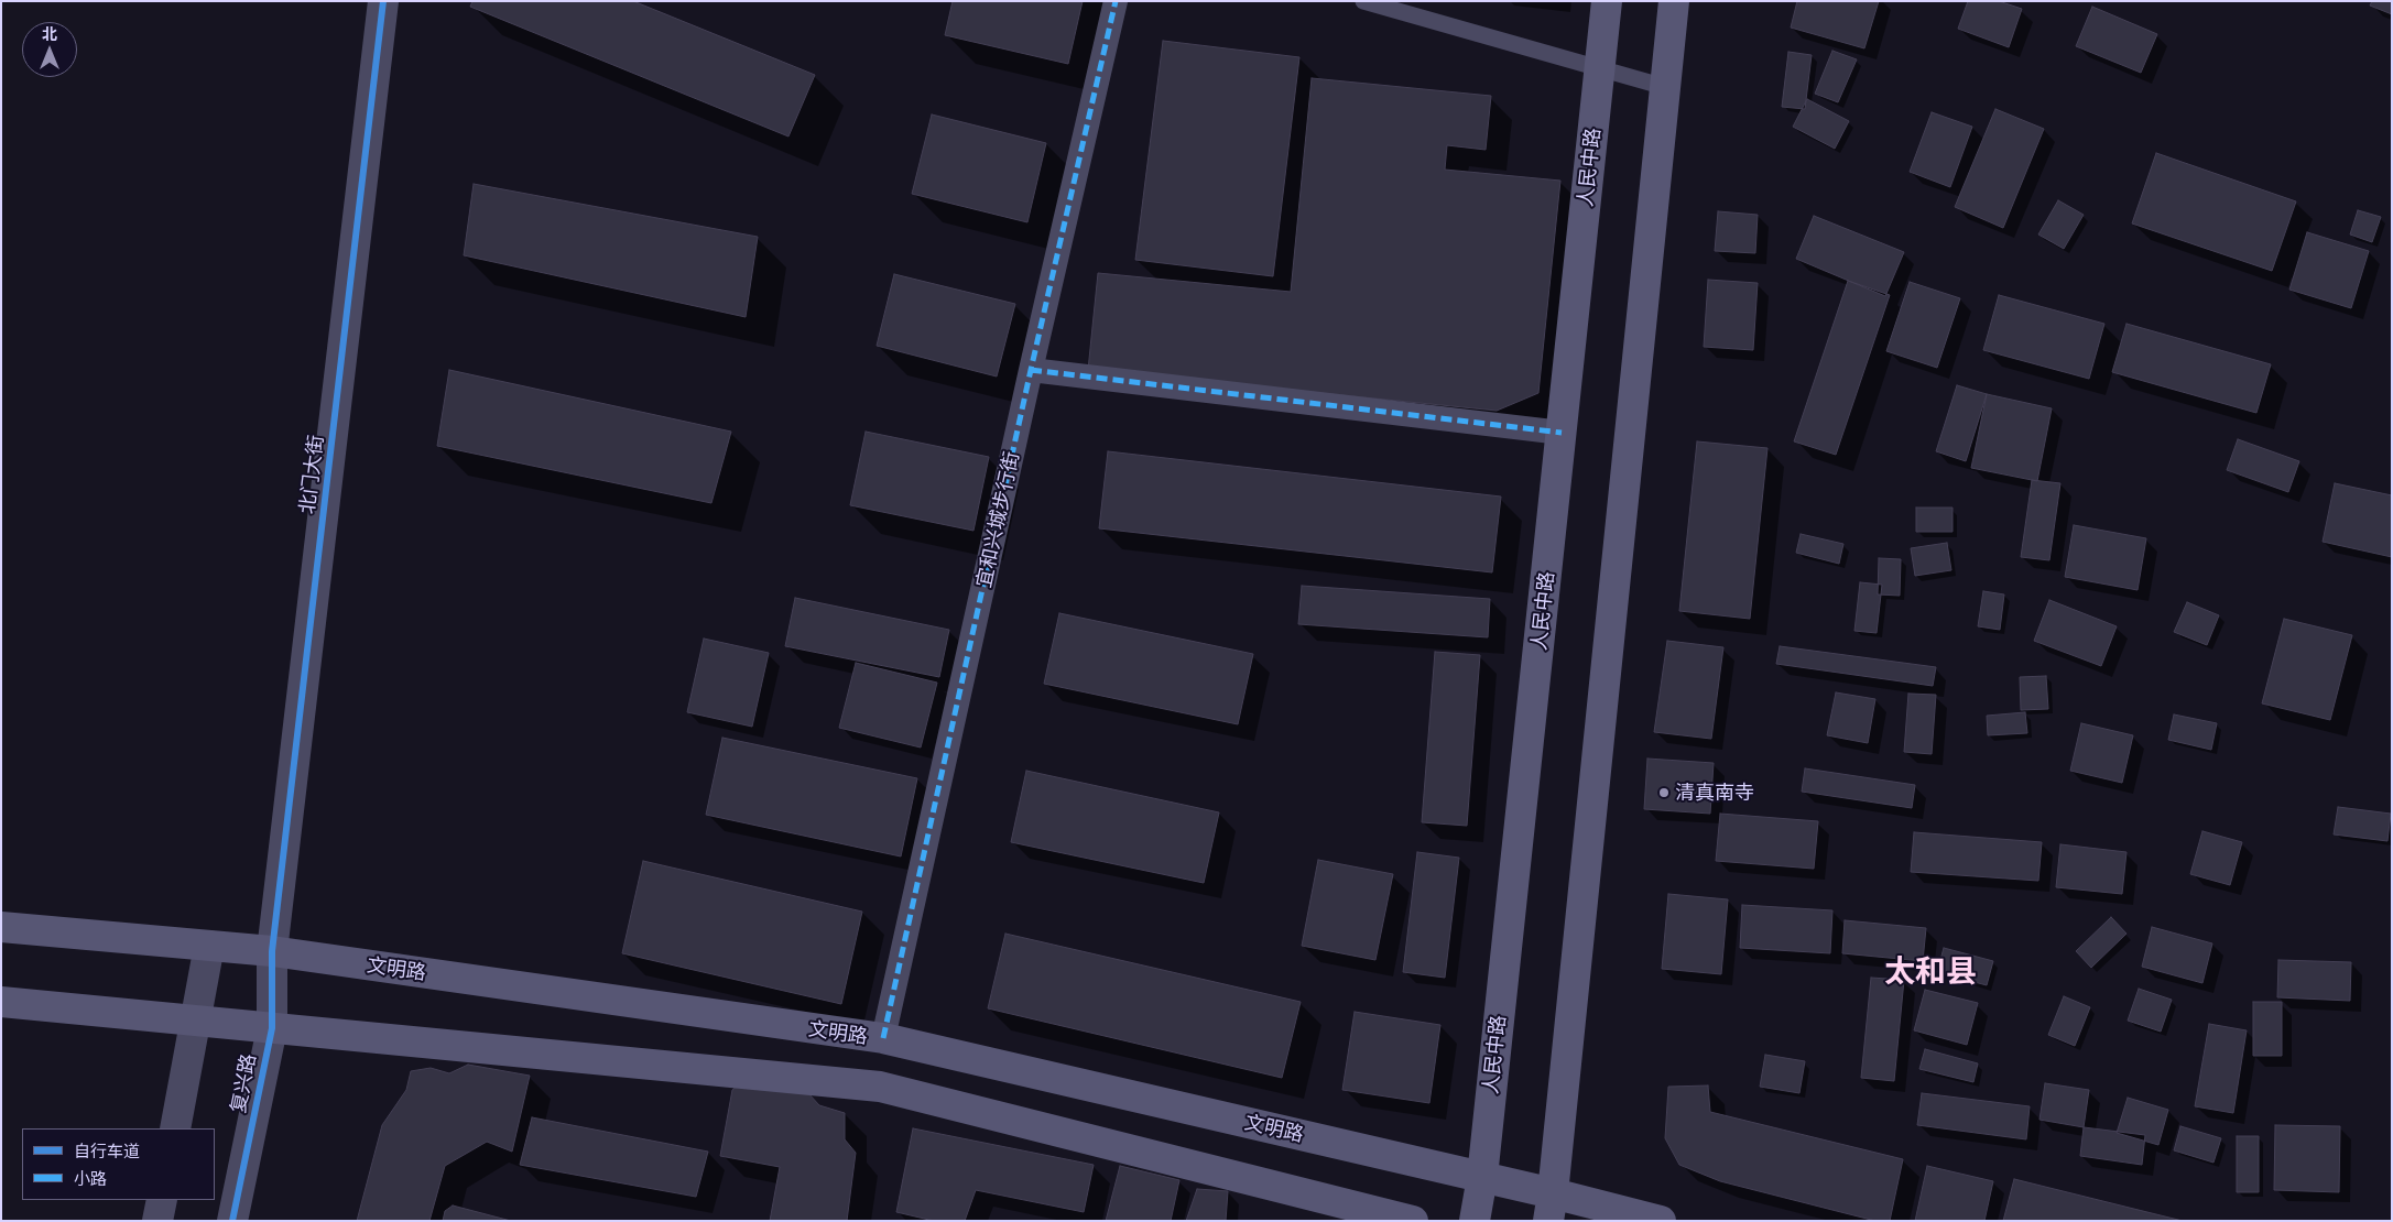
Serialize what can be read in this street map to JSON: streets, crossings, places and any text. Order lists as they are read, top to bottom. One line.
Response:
{"streets":{"main road":["人民中路","文明路"],"street":["北门大街","宜和兴城步行街","复兴路"]},"crossings":[["人民中路","文明路"],["北门大街","文明路"],["北门大街","复兴路"],["宜和兴城步行街","文明路"],["文明路","复兴路"]],"districts":["太和县"],"places":["清真南寺"],"legend":["自行车道","小路"],"north":"top"}
